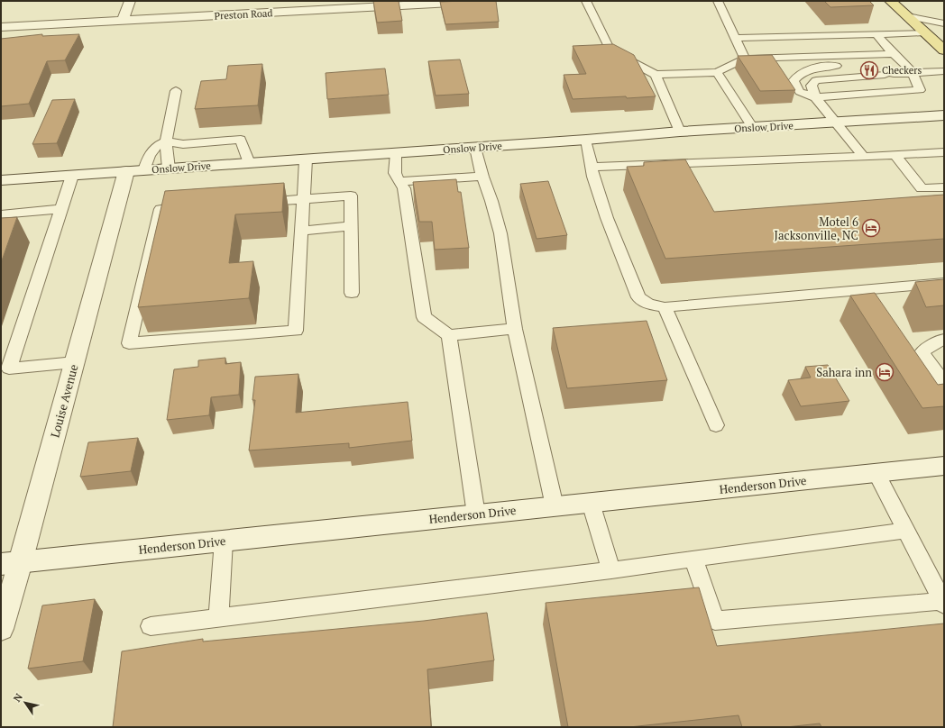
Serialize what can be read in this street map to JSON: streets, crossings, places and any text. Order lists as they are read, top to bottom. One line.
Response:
{"streets":{"main road":["Preston Road","Onslow Drive","Louise Avenue","Henderson Drive"]},"crossings":[["Onslow Drive","Louise Avenue"],["Louise Avenue","Henderson Drive"]],"places":{"restaurant":["Checkers"],"hotel":["Motel 6 Jacksonville, NC","Sahara inn"]},"north":"top left"}
